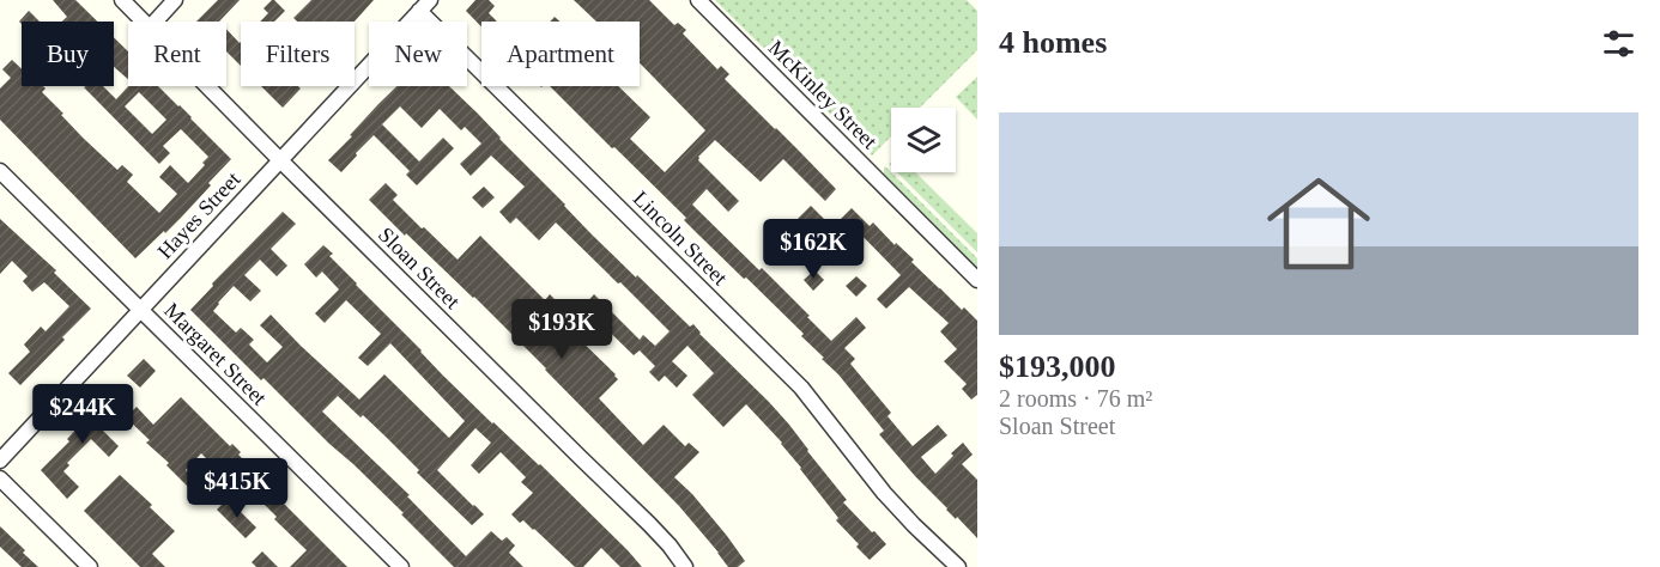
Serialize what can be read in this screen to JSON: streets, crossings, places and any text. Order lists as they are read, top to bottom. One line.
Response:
{"streets":{"street":["McKinley Street","Hayes Street","Lincoln Street","Sloan Street","Margaret Street"]},"crossings":[["Hayes Street","Lincoln Street"],["Hayes Street","Sloan Street"],["Hayes Street","Margaret Street"]],"page":{"heading":"4 homes","chip":["Buy","Rent","Filters","New","Apartment"],"list":[{"name":"$193,000","note":"2 rooms · 76 m² · Sloan Street"}],"price":["$162K","$193K","$244K","$415K"]}}
